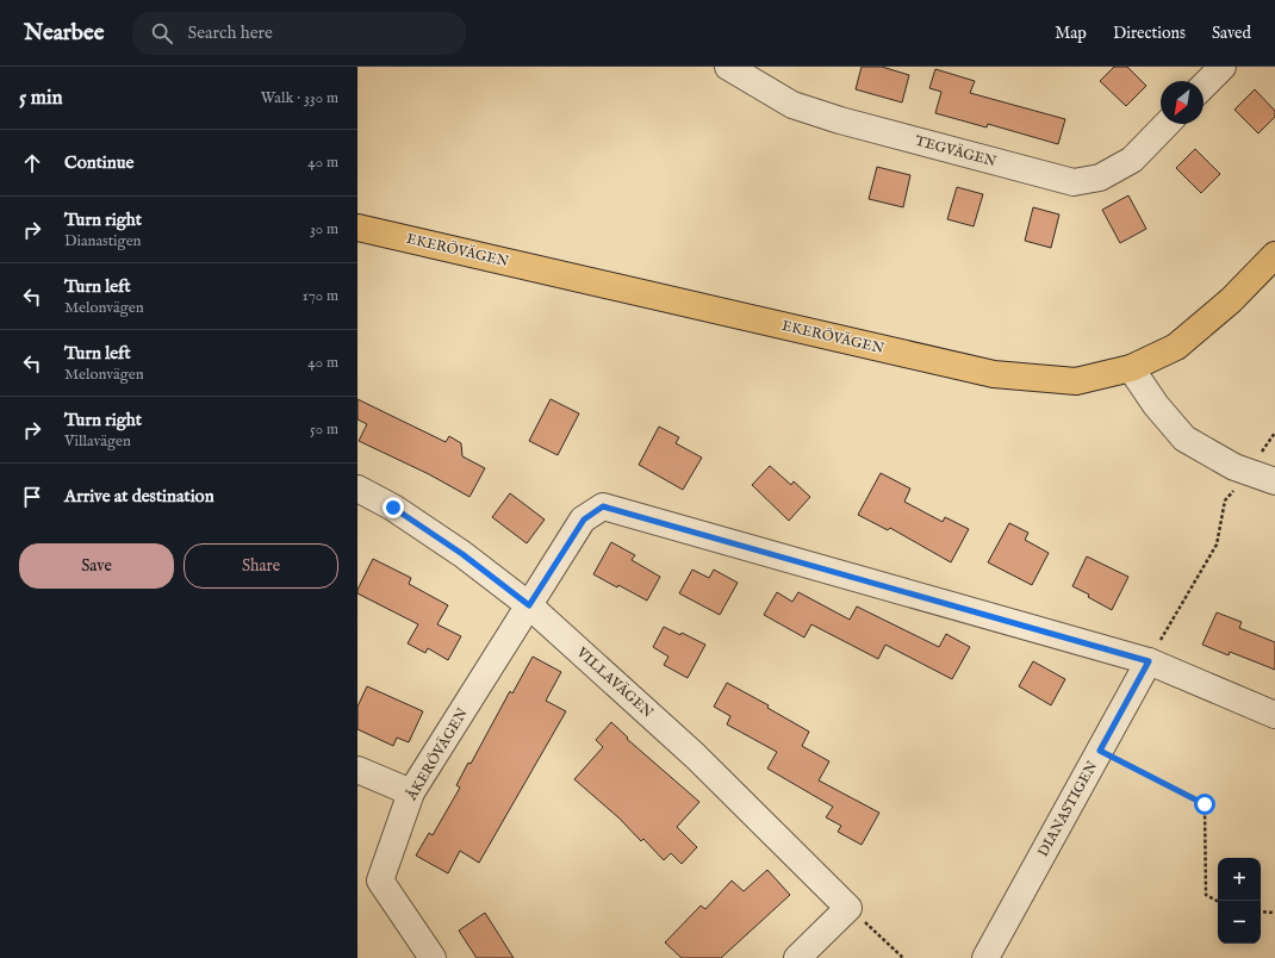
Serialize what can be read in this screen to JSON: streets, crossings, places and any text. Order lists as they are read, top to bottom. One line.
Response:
{"streets":{"main road":["EKERÖVÄGEN"],"street":["TEGVÄGEN","VILLAVÄGEN","ÅKERÖVÄGEN","DIANASTIGEN"]},"crossings":[["VILLAVÄGEN","ÅKERÖVÄGEN"],["ÅKERÖVÄGEN","DIANASTIGEN"]],"north":"bottom left","page":{"header":"Nearbee","search":"Search here","nav":["Map","Directions","Saved"],"heading":["5 min","Walk · 330 m"],"list":[["Continue","40 m"],["Turn right","Dianastigen","30 m"],["Turn left","Melonvägen","170 m"],["Turn left","Melonvägen","40 m"],["Turn right","Villavägen","50 m"],"Arrive at destination"],"buttons":["Save","Share"],"map_buttons":["+","−"]}}
